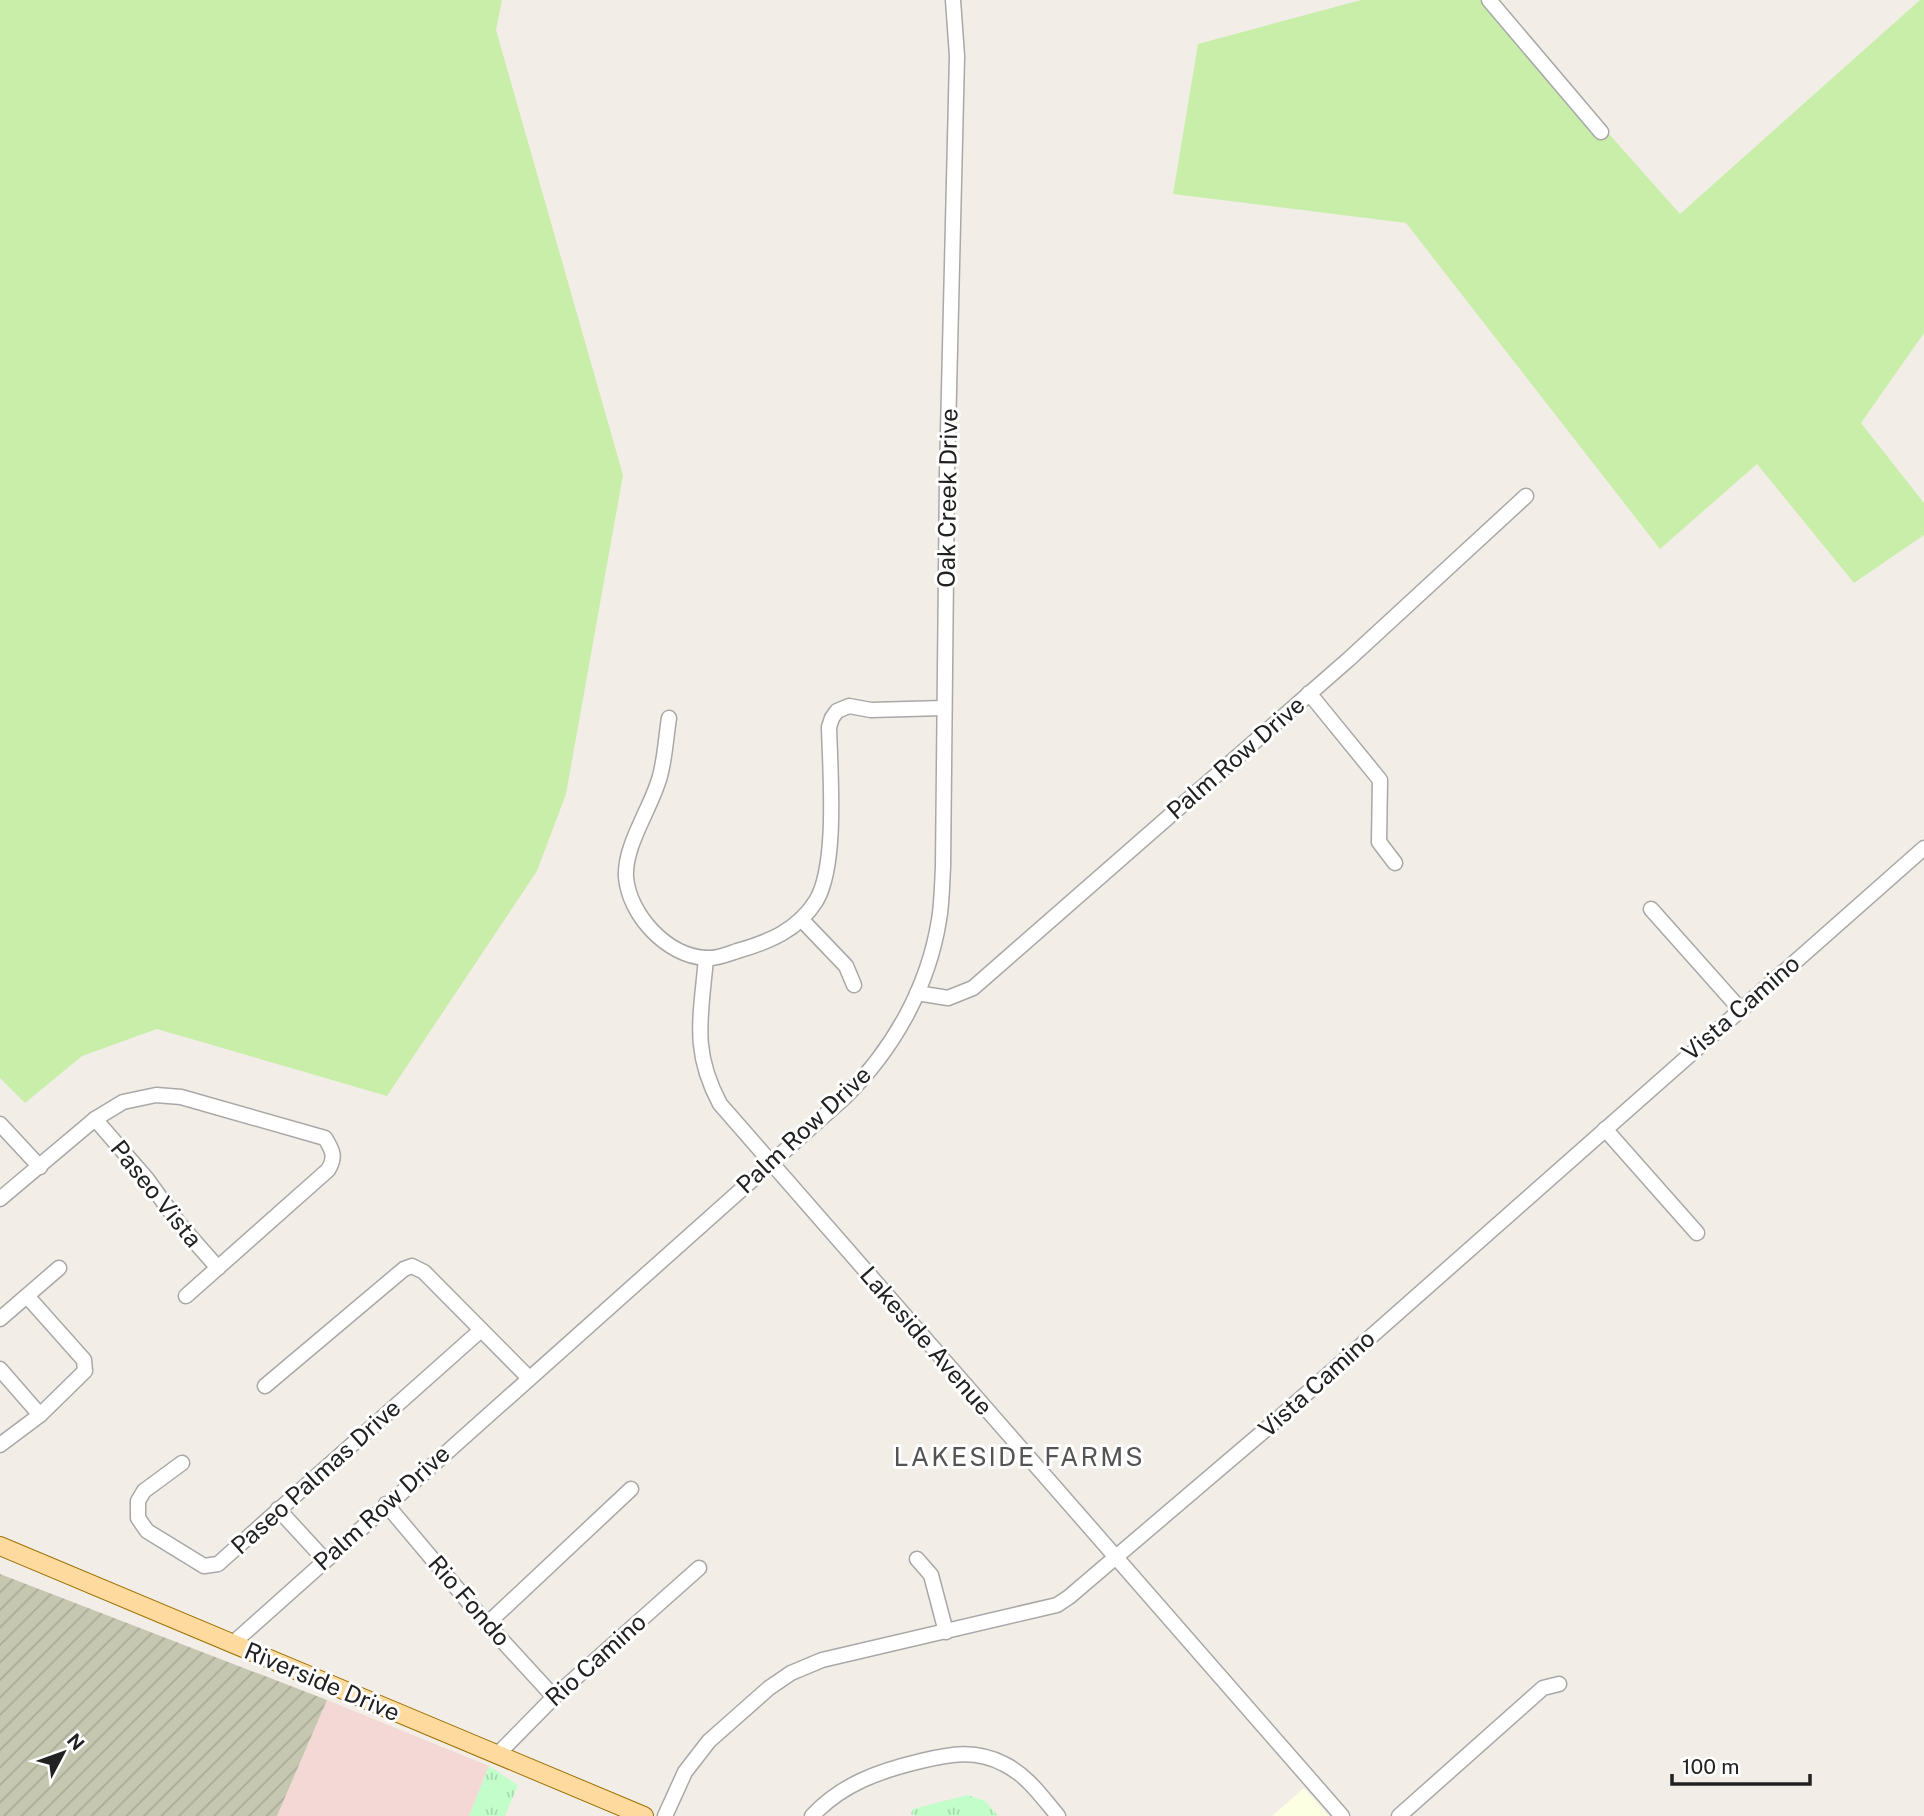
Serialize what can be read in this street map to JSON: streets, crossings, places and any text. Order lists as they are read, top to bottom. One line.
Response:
{"streets":{"main road":["Riverside Drive"],"street":["Oak Creek Drive","Palm Row Drive","Vista Camino","Paseo Vista","Lakeside Avenue","Paseo Palmas Drive","Rio Fondo","Rio Camino"]},"crossings":[["Oak Creek Drive","Palm Row Drive"],["Palm Row Drive","Lakeside Avenue"],["Palm Row Drive","Rio Fondo"],["Palm Row Drive","Riverside Drive"],["Vista Camino","Lakeside Avenue"],["Rio Fondo","Rio Camino"],["Rio Camino","Riverside Drive"]],"districts":["LAKESIDE FARMS"],"scale_bar":"100 m","north":"top right"}
